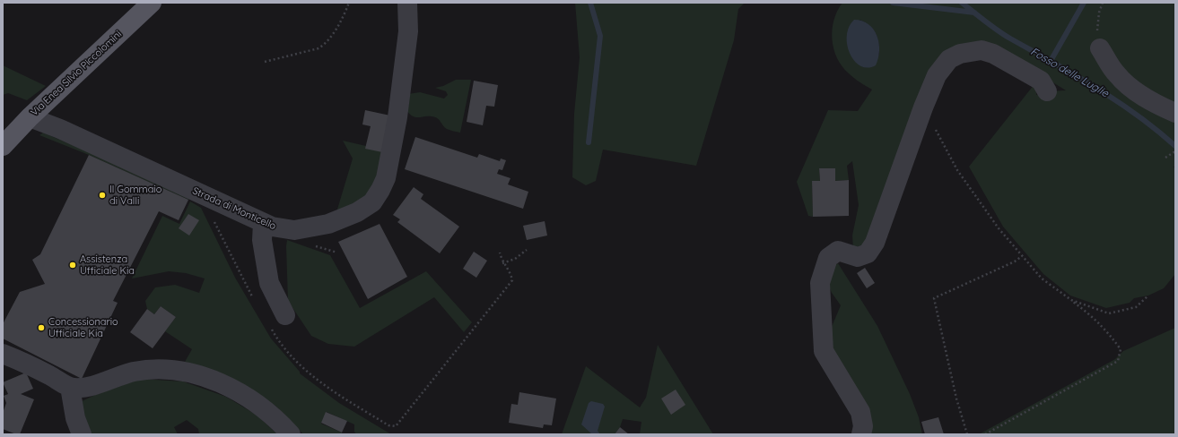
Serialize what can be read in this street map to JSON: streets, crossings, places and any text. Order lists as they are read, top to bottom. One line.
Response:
{"streets":{"main road":["Via Enea Silvio Piccolomini"],"street":["Strada di Monticello"]},"crossings":[["Via Enea Silvio Piccolomini","Strada di Monticello"]],"water":["Fosso delle Luglie"],"places":["Il Gommaio di Valli","Assistenza Ufficiale Kia","Concessionario Ufficiale Kia"]}
